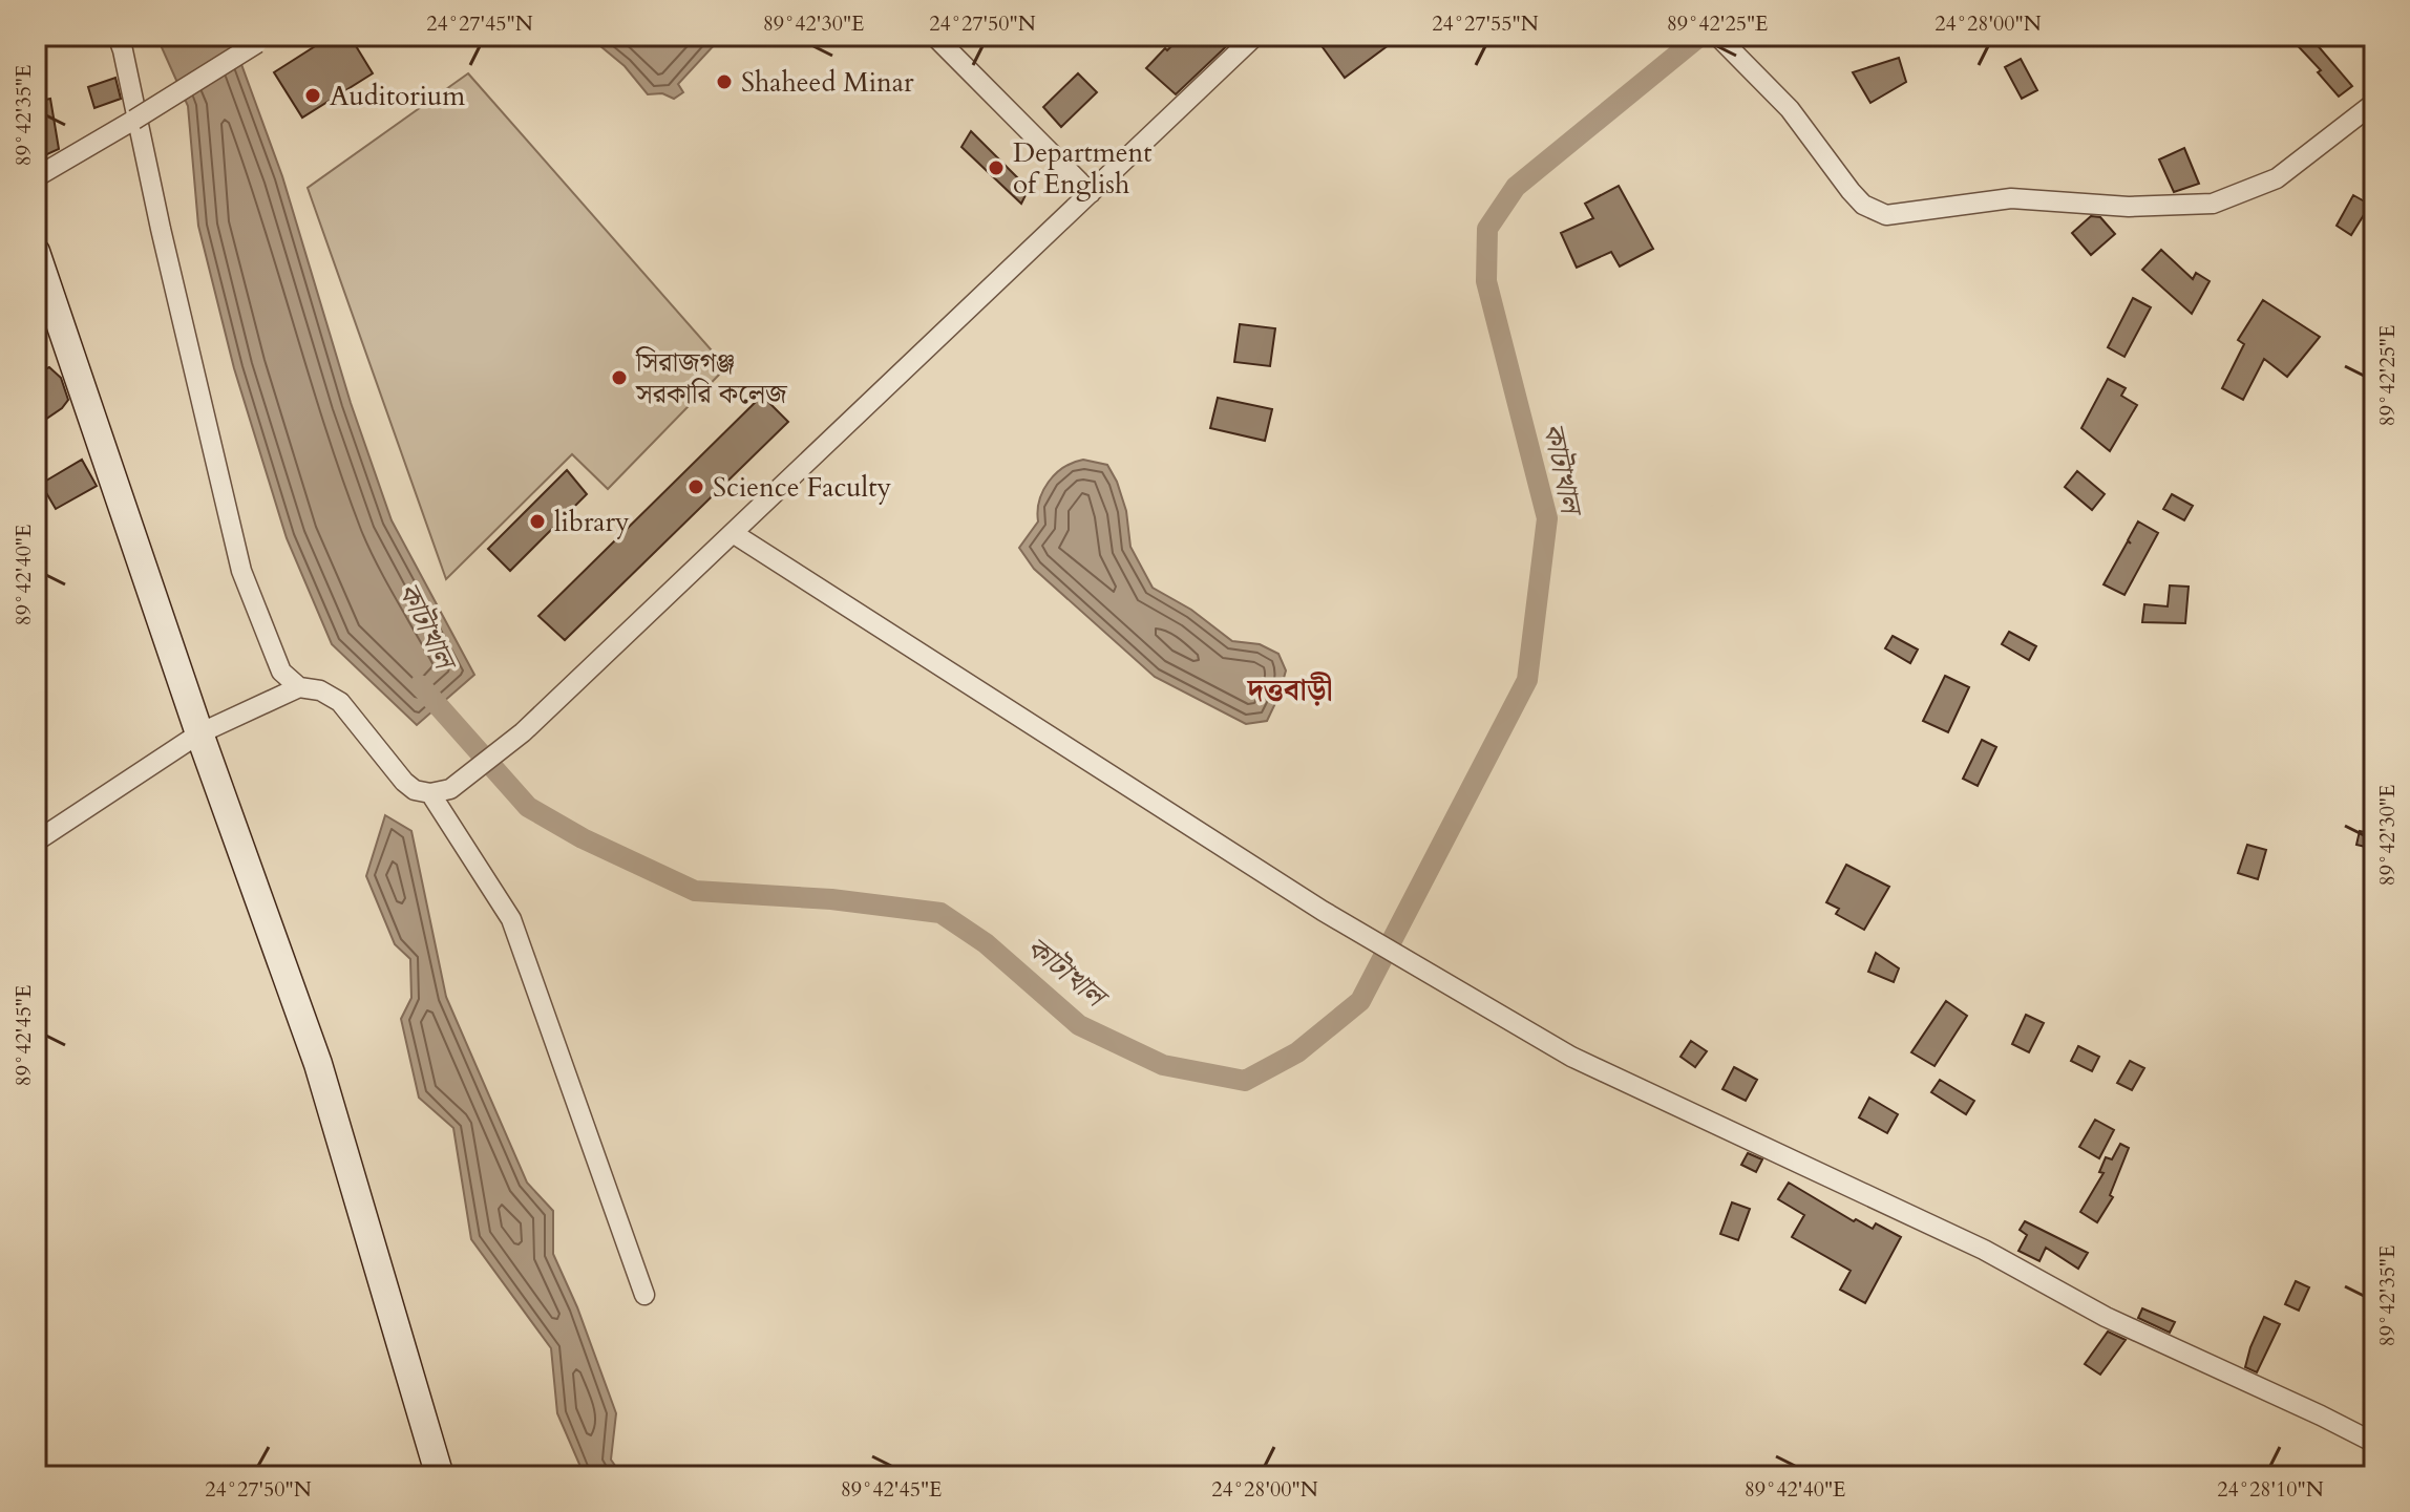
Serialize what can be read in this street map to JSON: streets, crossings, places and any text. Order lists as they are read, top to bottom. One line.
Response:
{"districts":["দত্তবাড়ী"],"water":["কাটাখাল"],"places":["Shaheed Minar","Auditorium","Department of English","সিরাজগঞ্জ সরকারি কলেজ","Science Faculty","library"],"coordinates":["24°27'45\"N","89°42'30\"E","24°27'50\"N","24°27'55\"N","89°42'25\"E","24°28'00\"N","89°42'35\"E","89°42'40\"E","89°42'45\"E","24°28'10\"N"]}
